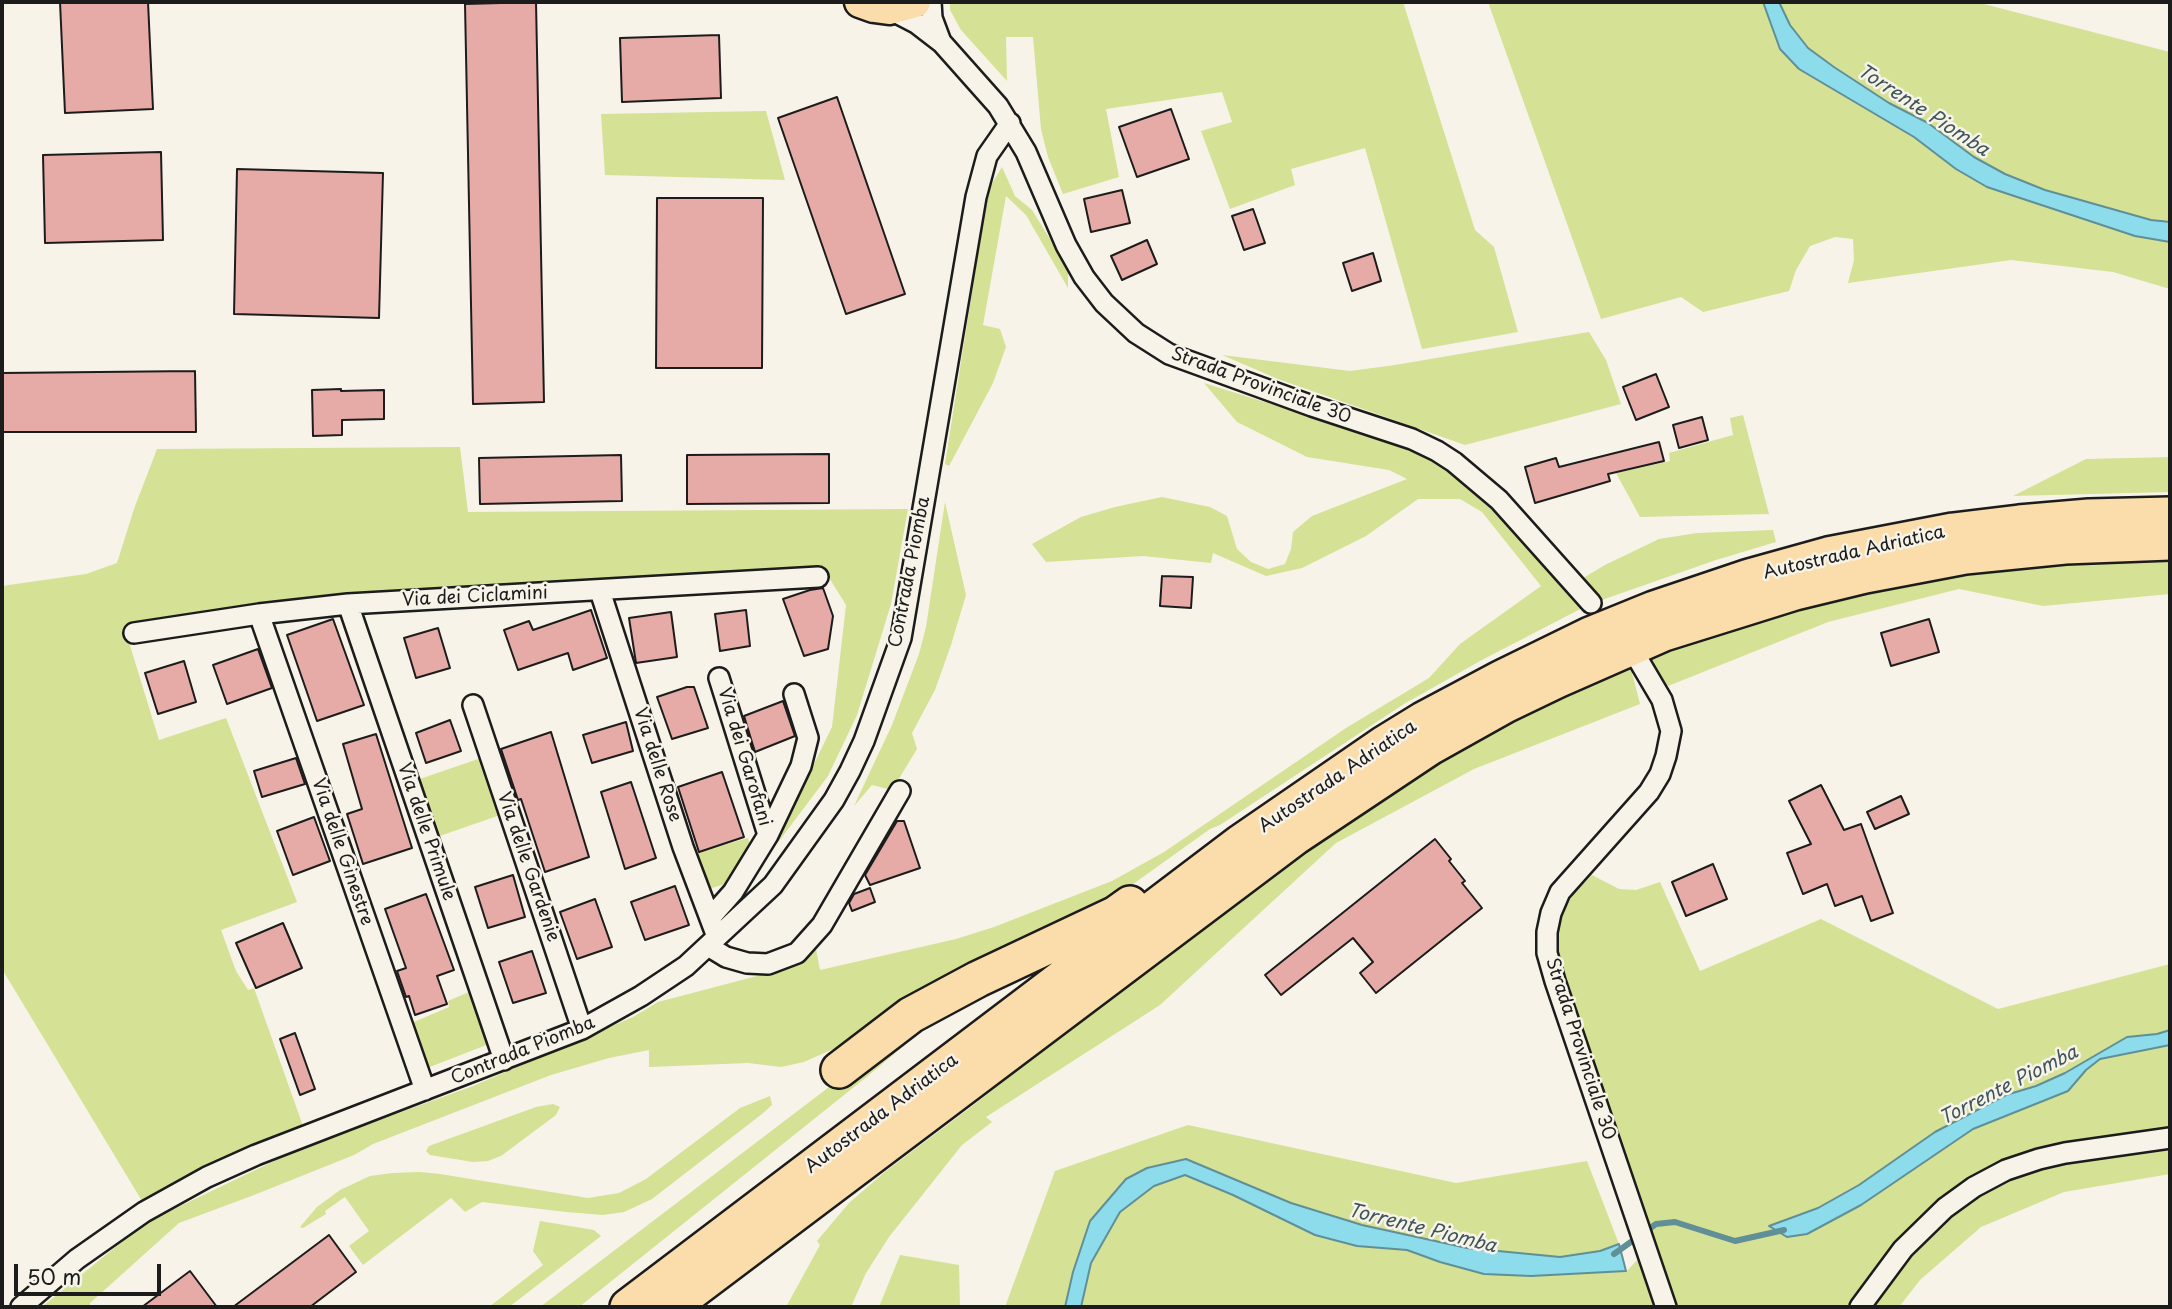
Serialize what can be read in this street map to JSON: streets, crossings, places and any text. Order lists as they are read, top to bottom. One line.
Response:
{"streets":{"highway":["Autostrada Adriatica"],"street":["Strada Provinciale 30","Contrada Piomba","Via dei Ciclamini","Via dei Garofani","Via delle Rose","Via delle Primule","Via delle Ginestre","Via delle Gardenie"]},"crossings":[["Strada Provinciale 30","Contrada Piomba"],["Contrada Piomba","Via delle Rose"],["Contrada Piomba","Via delle Primule"],["Contrada Piomba","Via delle Ginestre"],["Contrada Piomba","Via delle Gardenie"],["Via dei Ciclamini","Via delle Rose"],["Via dei Ciclamini","Via delle Primule"],["Via dei Ciclamini","Via delle Ginestre"]],"water":["Torrente Piomba"],"scale_bar":"50 m"}
